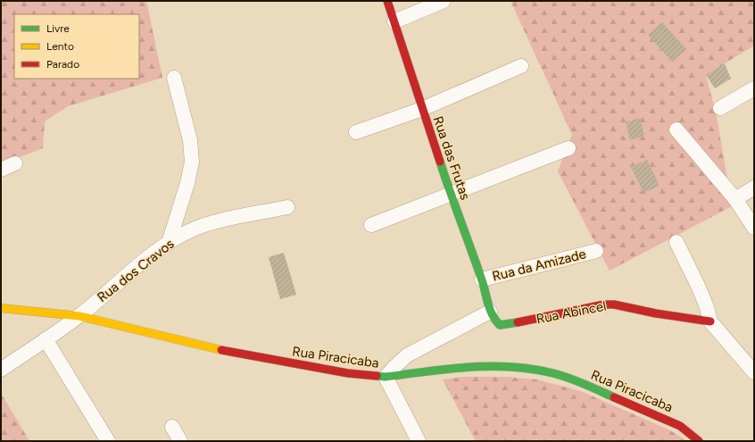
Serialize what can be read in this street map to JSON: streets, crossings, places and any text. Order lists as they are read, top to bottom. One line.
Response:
{"streets":{"street":["Rua das Frutas","Rua da Amizade","Rua dos Cravos","Rua Abincel","Rua Piracicaba"]},"crossings":[["Rua das Frutas","Rua da Amizade"],["Rua das Frutas","Rua Abincel"],["Rua dos Cravos","Rua Piracicaba"]],"legend":["Livre","Lento","Parado"]}
